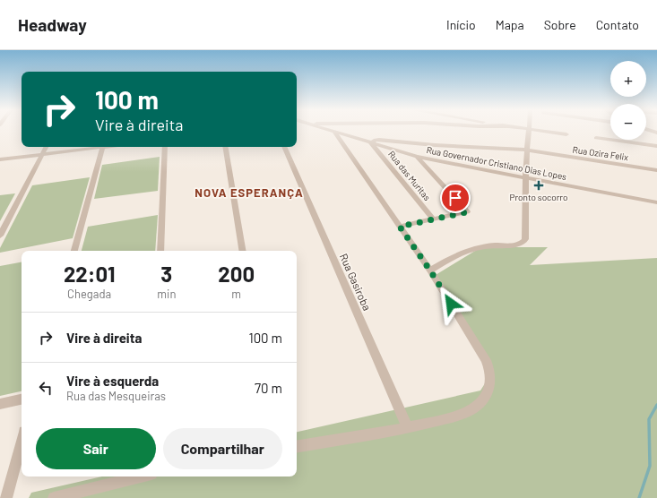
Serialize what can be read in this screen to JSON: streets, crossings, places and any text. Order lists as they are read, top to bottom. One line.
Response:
{"streets":{"street":["Rua Ozira Felix","Rua Governador Cristiano Dias Lopes","Rua das Muritas","Rua Gasiroba"]},"crossings":[["Rua Ozira Felix","Rua Governador Cristiano Dias Lopes"],["Rua Ozira Felix","Rua das Muritas"],["Rua Governador Cristiano Dias Lopes","Rua das Muritas"]],"districts":["NOVA ESPERANÇA"],"places":{"health":["Pronto socorro"]},"page":{"header":"Headway","nav":["Início","Mapa","Sobre","Contato"],"map_buttons":["+","−"],"turn":["100 m","Vire à direita"],"eta":["22:01","Chegada","3","min","200","m"],"list":[{"name":"Vire à direita","value":"100 m"},{"name":"Vire à esquerda","note":"Rua das Mesqueiras","value":"70 m"}],"buttons":["Sair","Compartilhar"]}}
